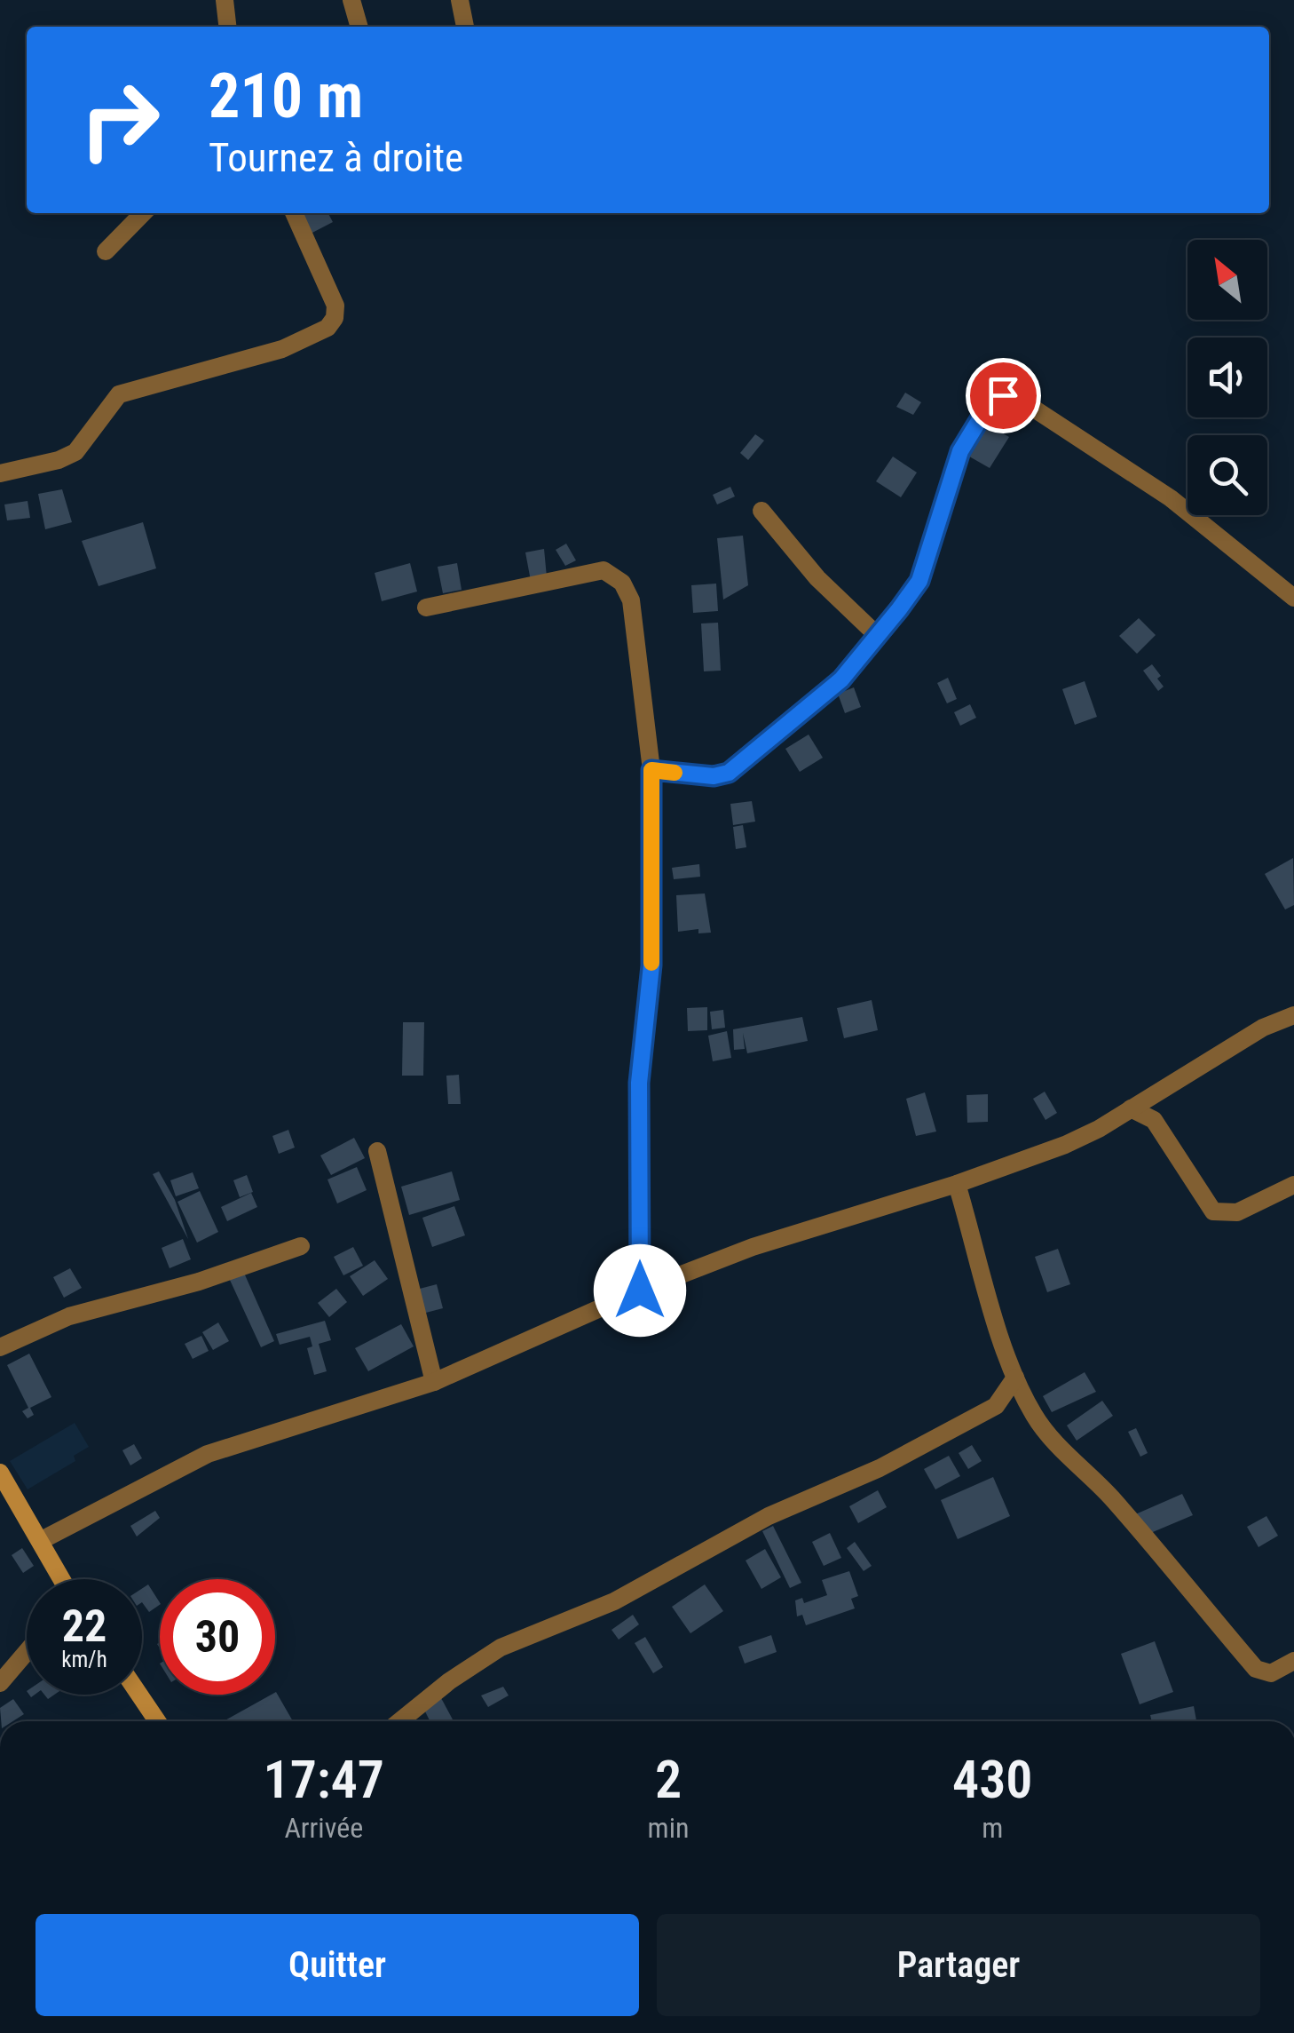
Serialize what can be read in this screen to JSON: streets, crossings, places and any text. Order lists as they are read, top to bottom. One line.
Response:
{"north":"top left","page":{"turn":["210 m","Tournez à droite"],"speed":"22 km/h","limit":"30","eta":["17:47","Arrivée","2","min","430","m"],"buttons":["Quitter","Partager"]}}
